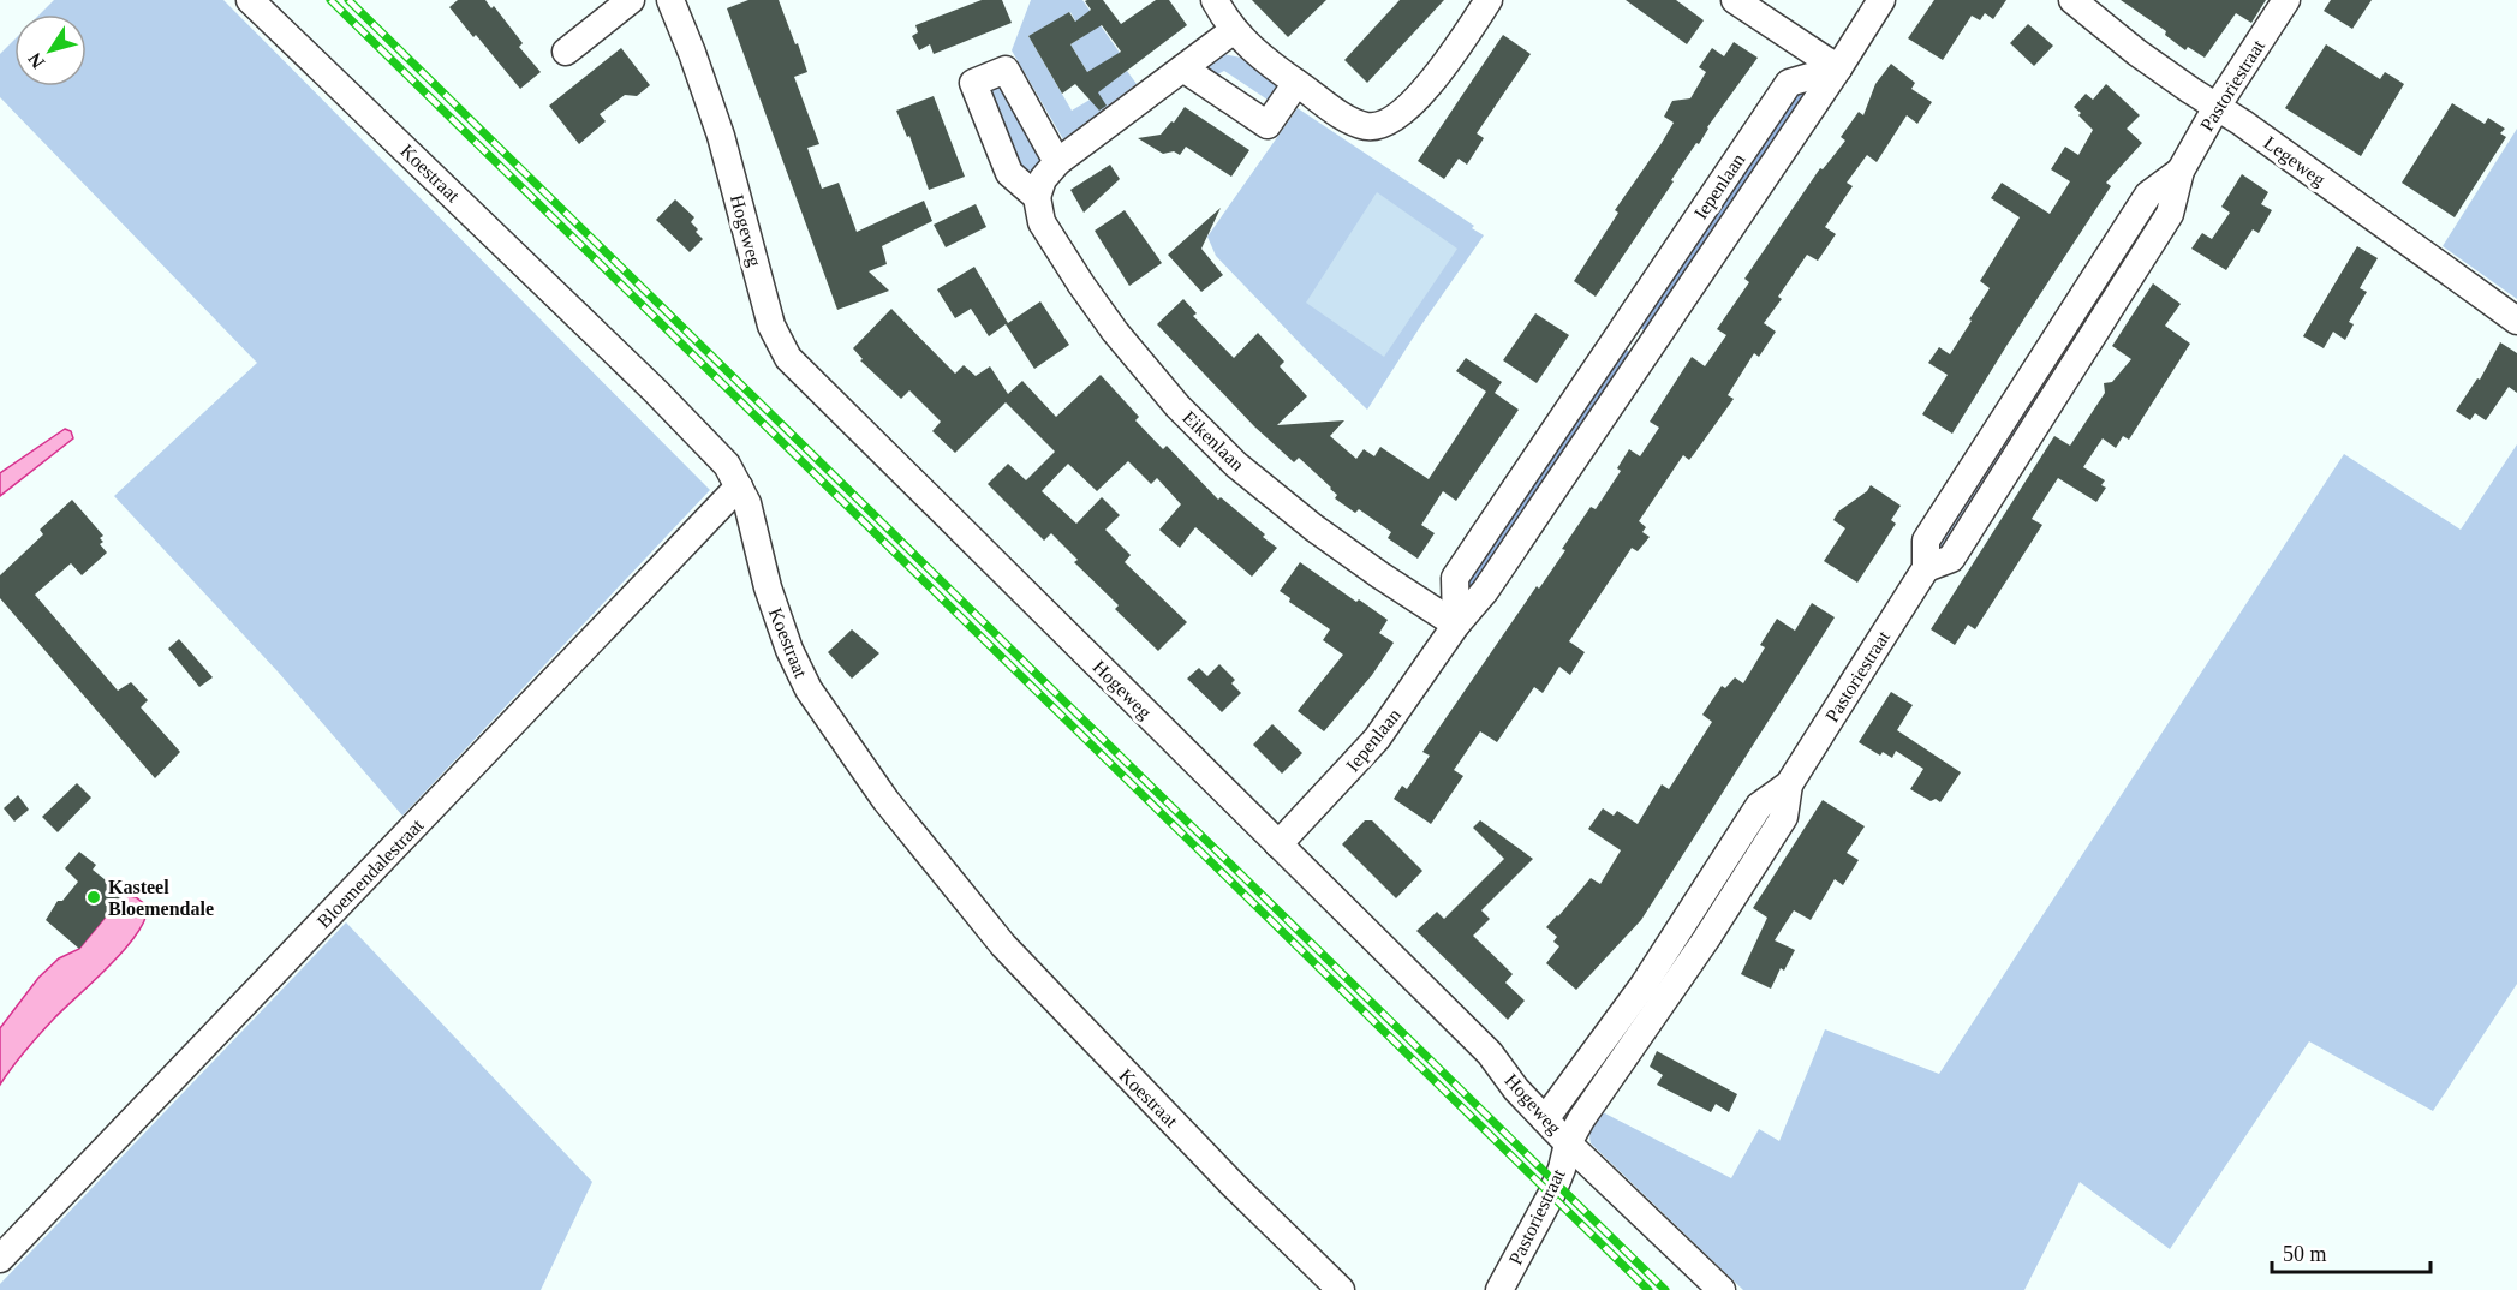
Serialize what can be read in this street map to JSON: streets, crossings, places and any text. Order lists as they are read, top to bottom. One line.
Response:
{"streets":{"street":["Pastoriestraat","Legeweg","Koestraat","Iepenlaan","Hogeweg","Eikenlaan","Bloemendalestraat"]},"crossings":[["Pastoriestraat","Legeweg"],["Pastoriestraat","Hogeweg"],["Koestraat","Bloemendalestraat"],["Iepenlaan","Hogeweg"],["Iepenlaan","Eikenlaan"]],"places":["Kasteel Bloemendale"],"scale_bar":"50 m","north":"bottom left"}
